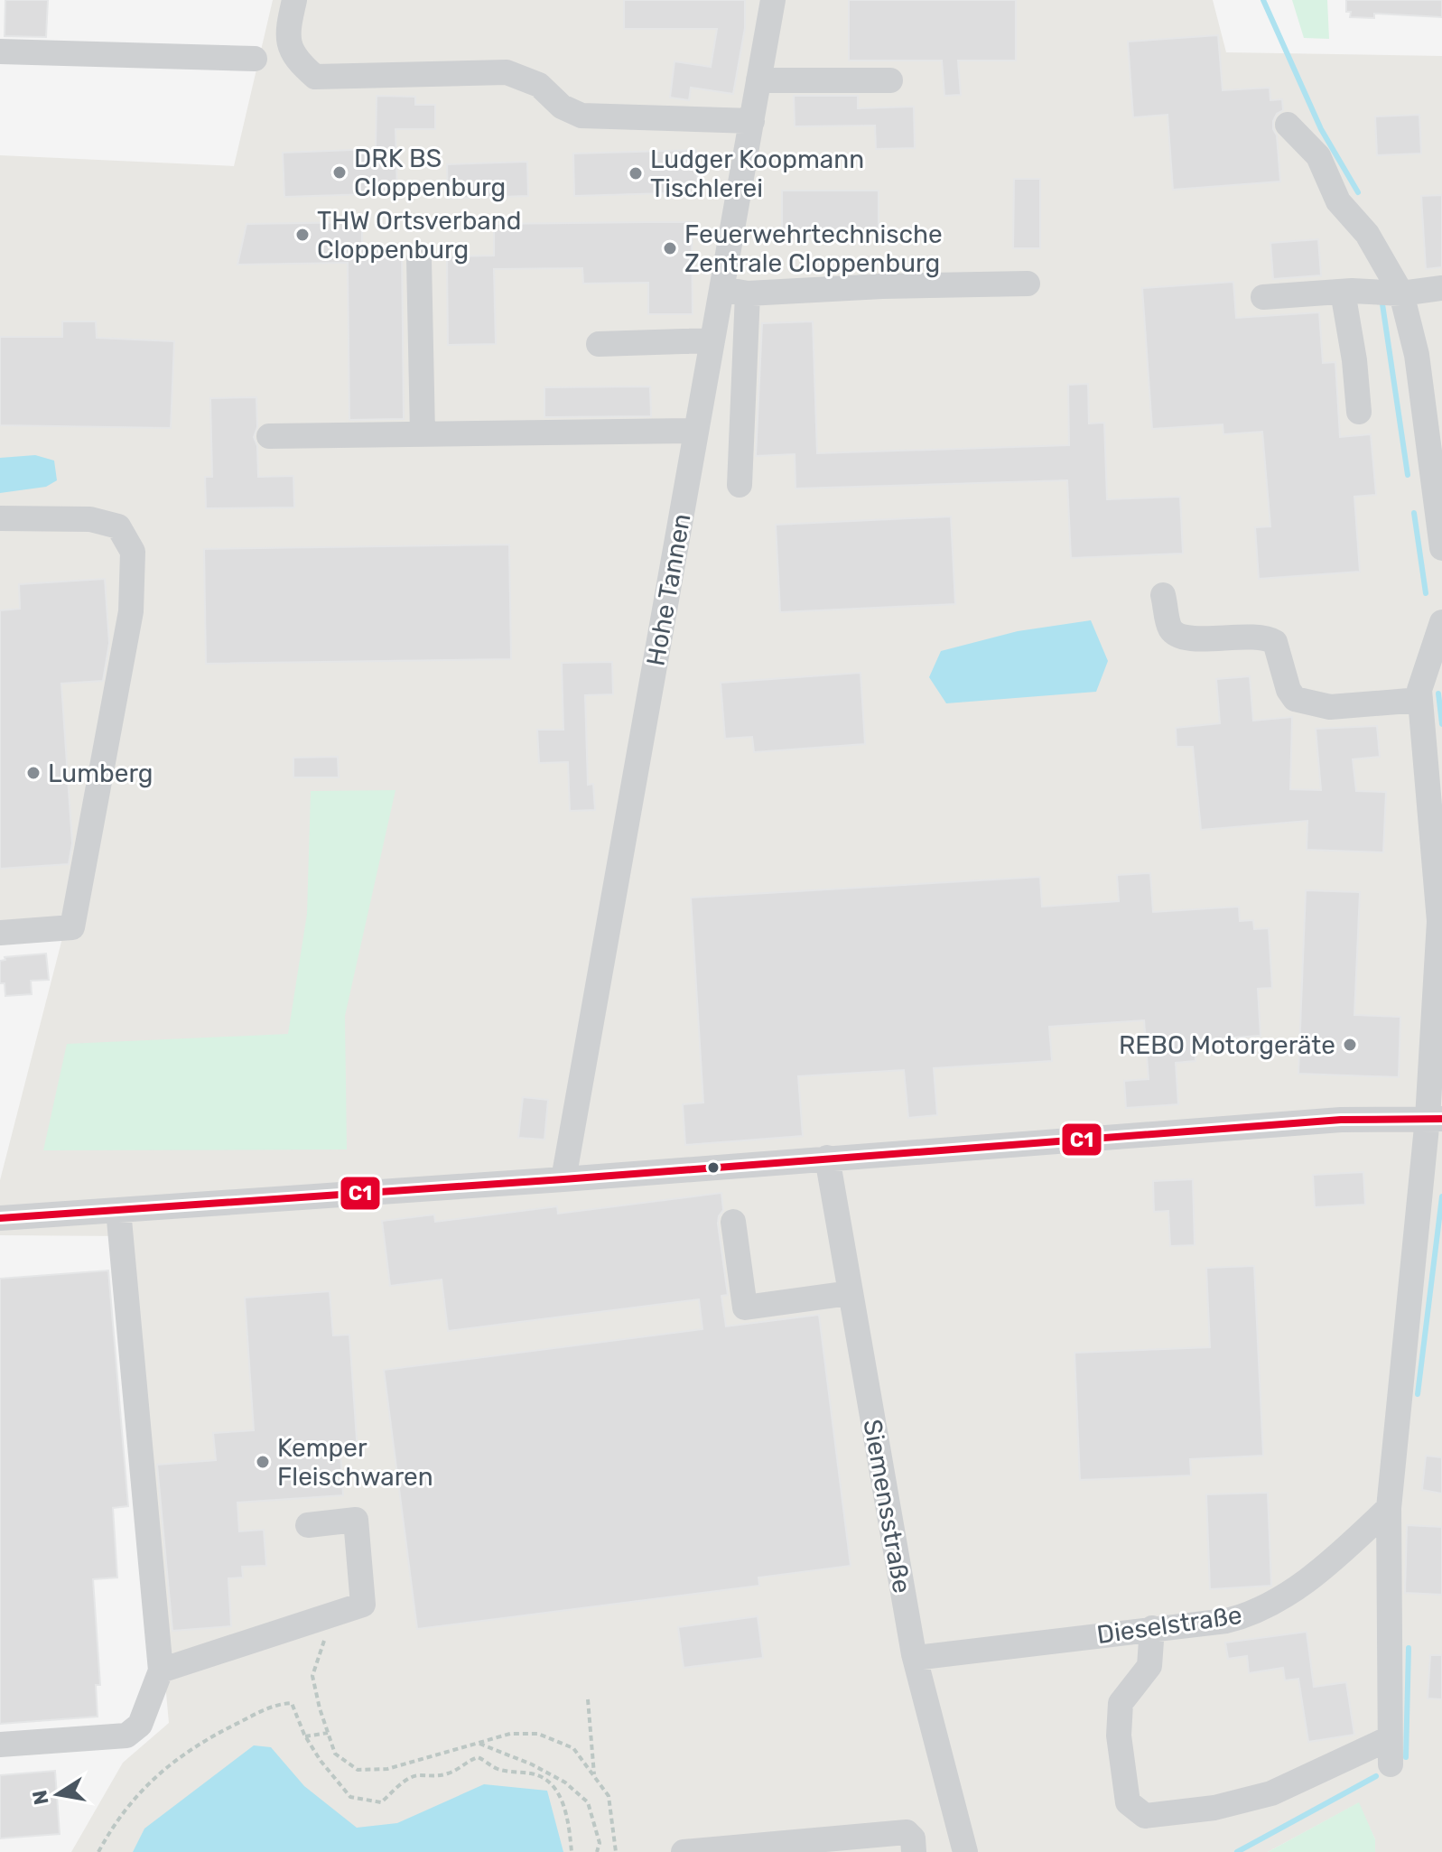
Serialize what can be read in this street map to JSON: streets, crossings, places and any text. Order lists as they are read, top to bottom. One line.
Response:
{"streets":{"street":["Hohe Tannen","Siemensstraße","Dieselstraße"]},"crossings":[["Siemensstraße","Dieselstraße"]],"places":["DRK BS Cloppenburg","Ludger Koopmann Tischlerei","THW Ortsverband Cloppenburg","Feuerwehrtechnische Zentrale Cloppenburg","Lumberg","REBO Motorgeräte","Kemper Fleischwaren"],"lines":["transit line C1"],"north":"left"}
